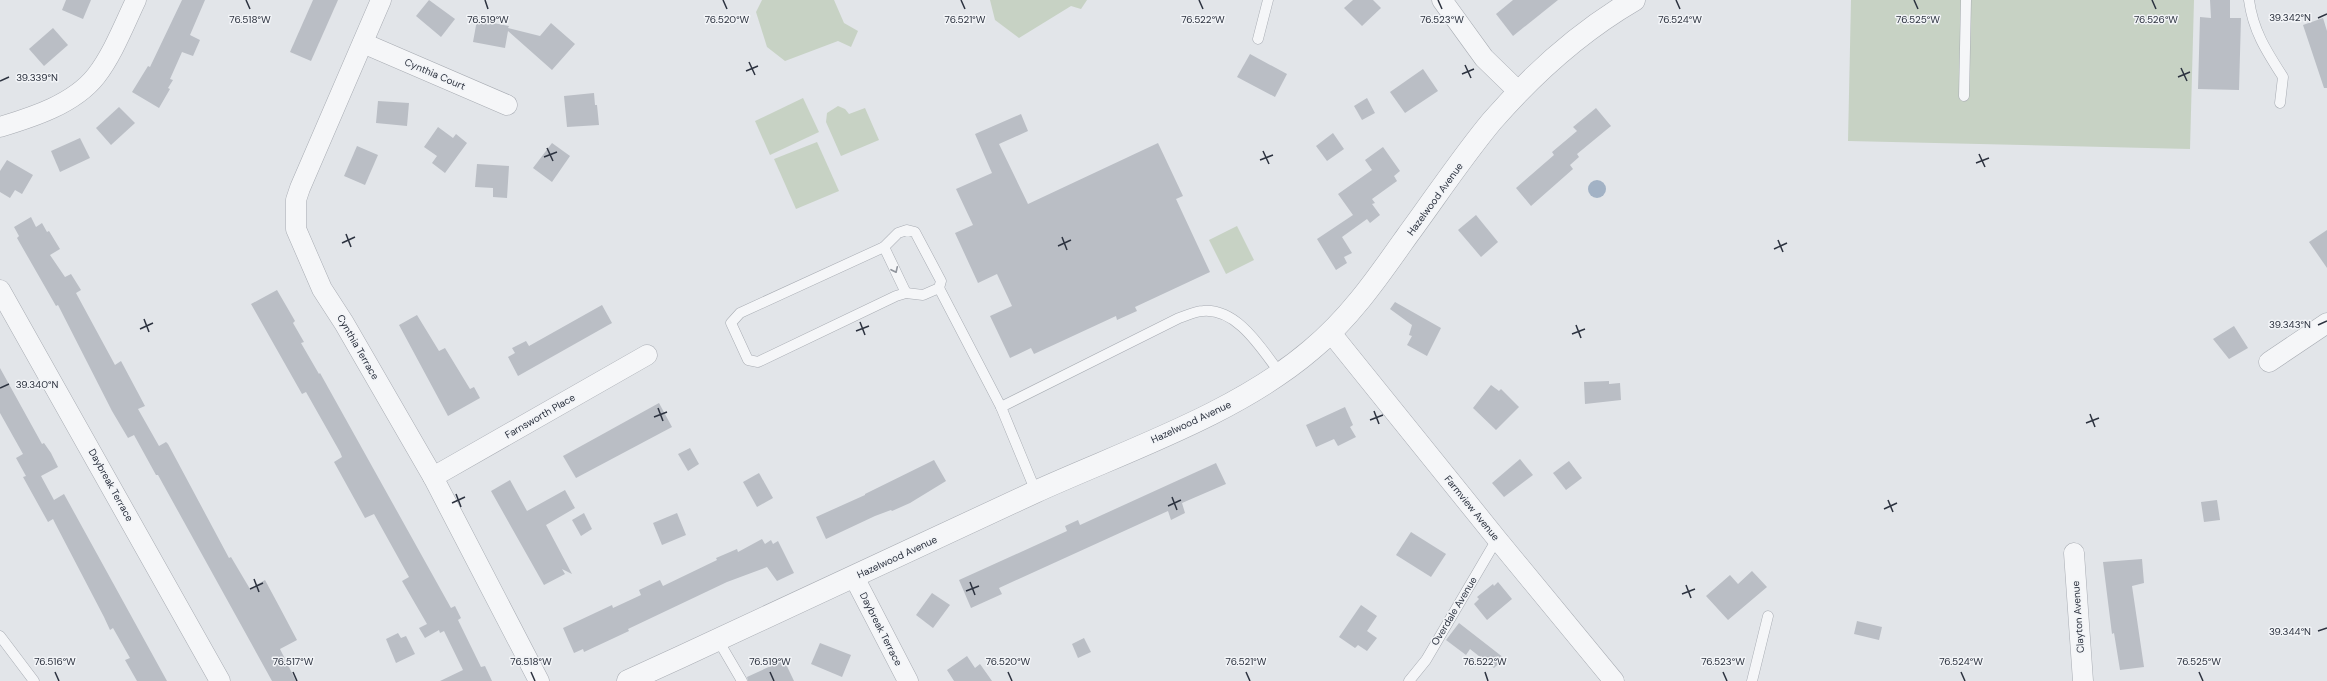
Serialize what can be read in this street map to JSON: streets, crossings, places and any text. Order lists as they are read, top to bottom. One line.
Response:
{"streets":{"street":["Cynthia Court","Hazelwood Avenue","Cynthia Terrace","Farnsworth Place","Daybreak Terrace","Farmview Avenue","Clayton Avenue"],"lane":["Overdale Avenue"]},"crossings":[["Cynthia Court","Cynthia Terrace"],["Hazelwood Avenue","Daybreak Terrace"],["Hazelwood Avenue","Farmview Avenue"],["Cynthia Terrace","Farnsworth Place"],["Farmview Avenue","Overdale Avenue"]],"coordinates":["39.342°N","76.518°W","76.519°W","76.520°W","76.521°W","76.522°W","76.523°W","76.524°W","76.525°W","76.526°W","39.339°N","39.343°N","39.340°N","39.344°N","76.516°W","76.517°W"]}
